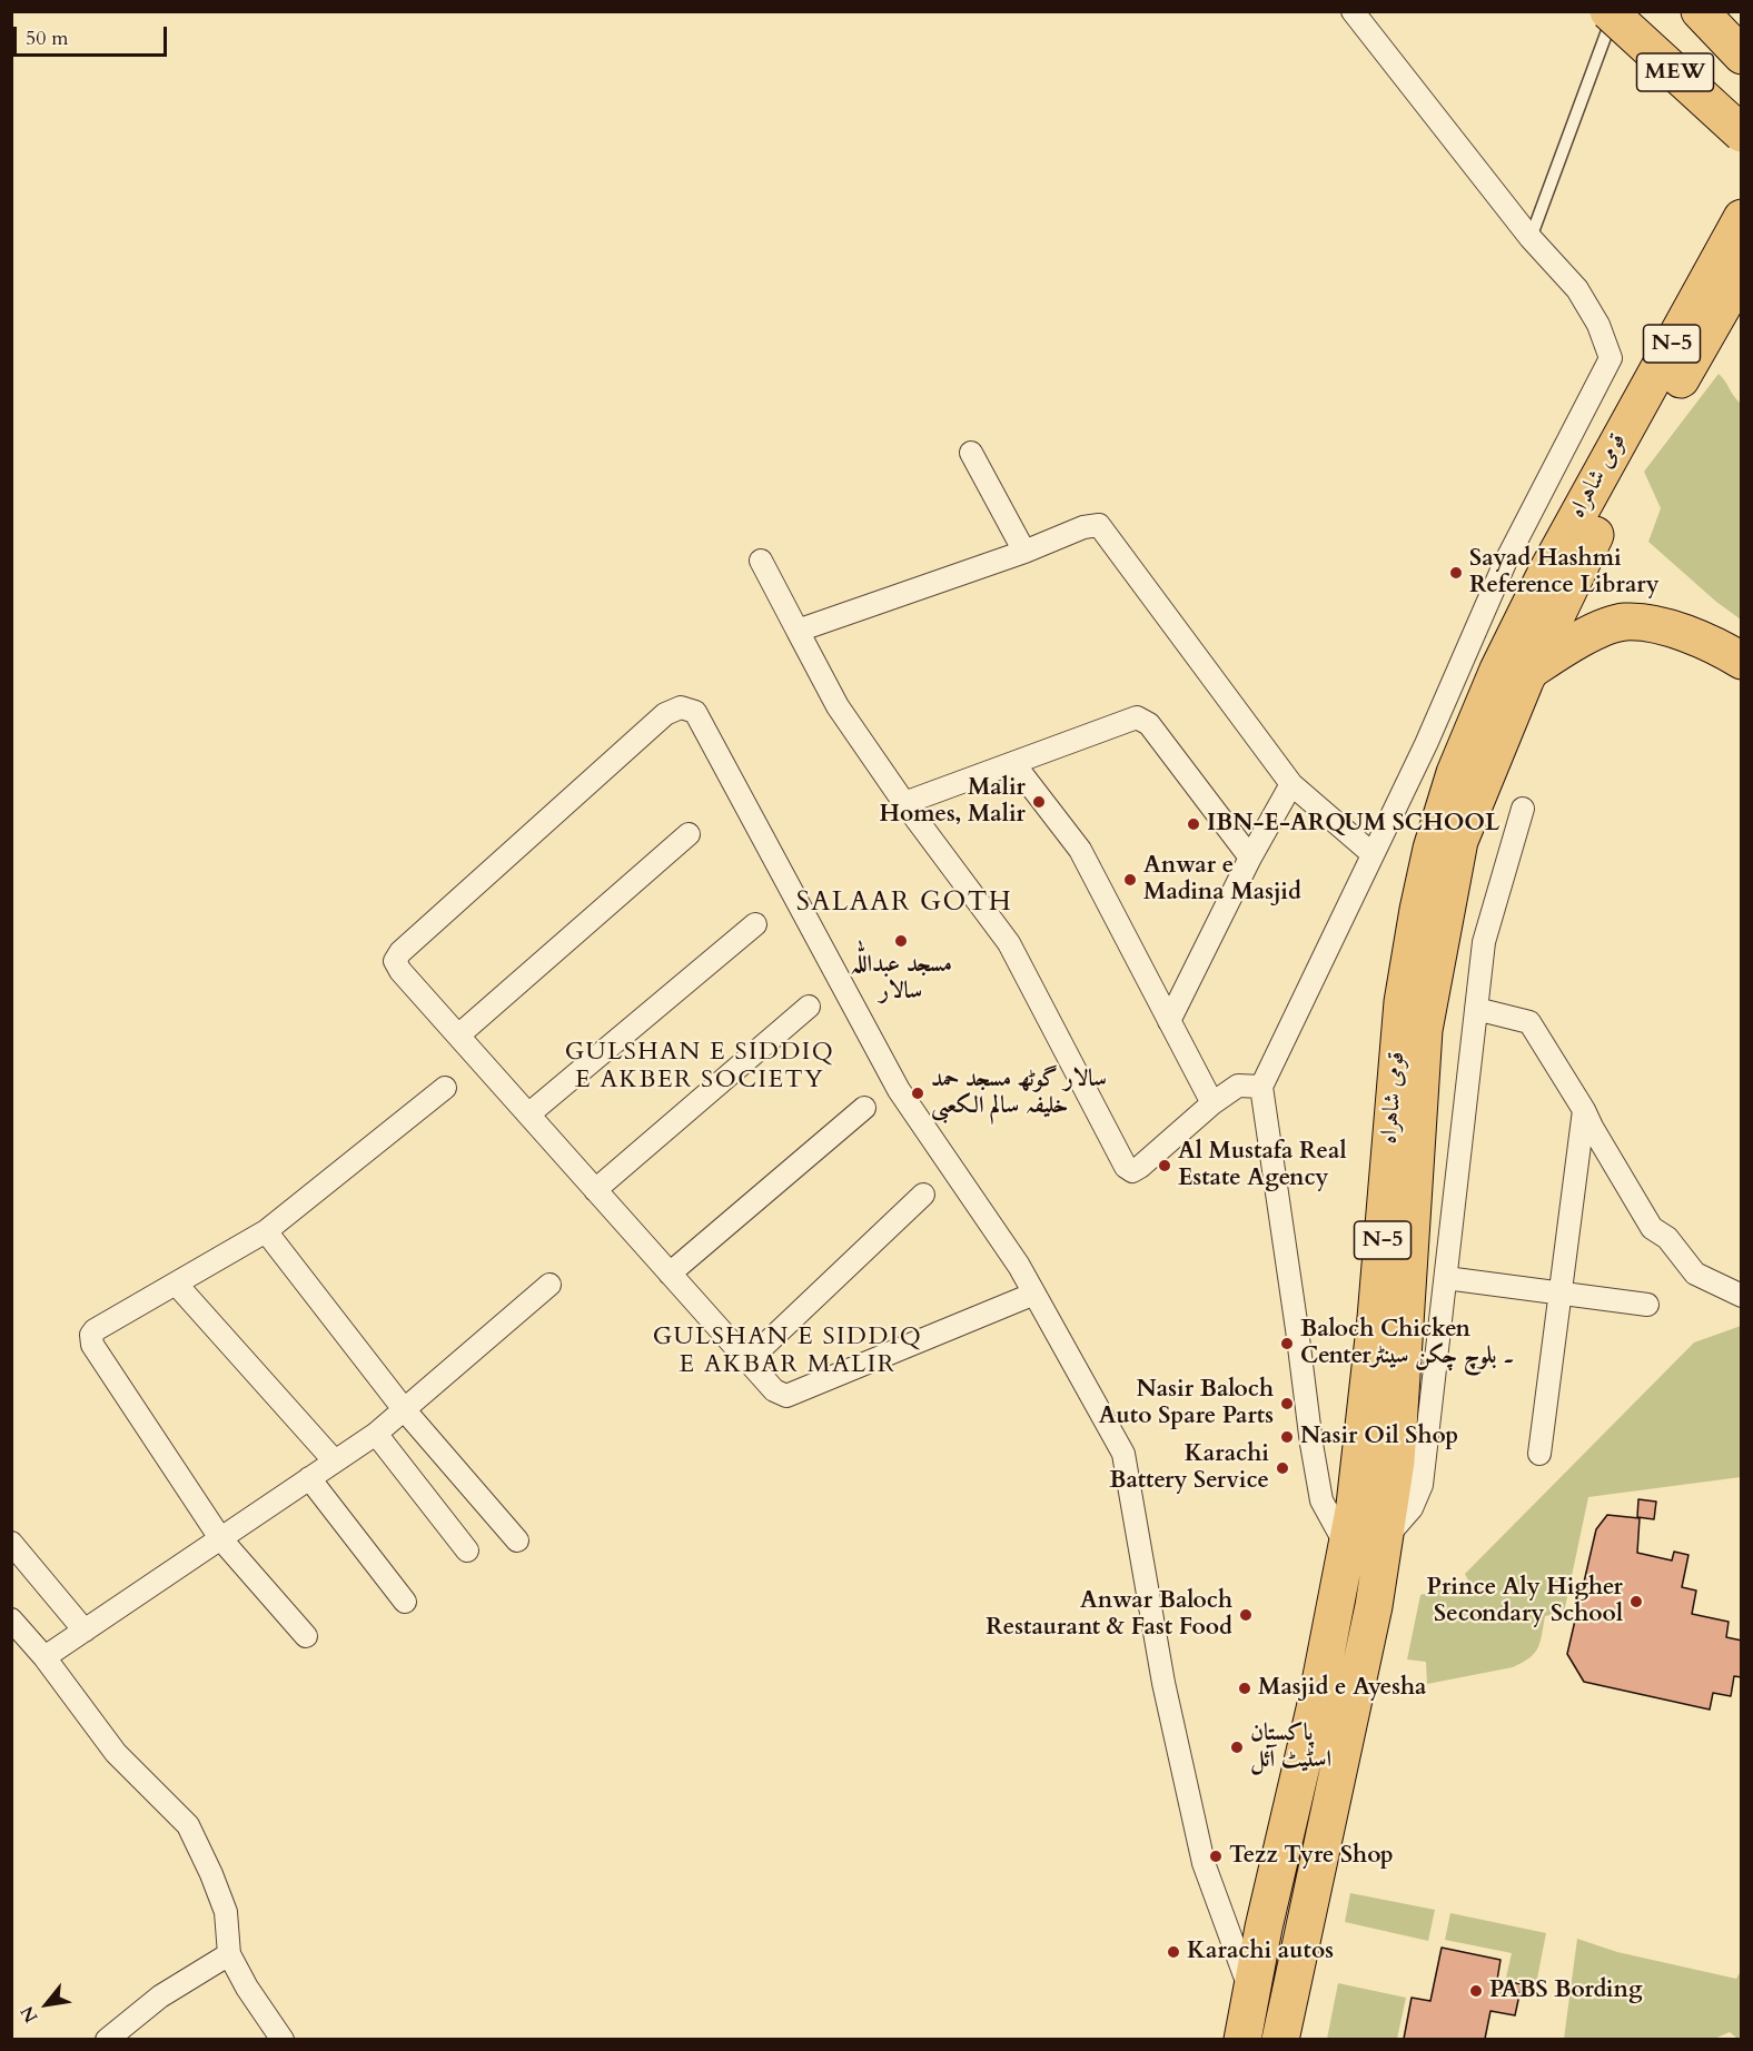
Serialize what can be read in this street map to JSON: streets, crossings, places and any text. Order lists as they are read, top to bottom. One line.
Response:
{"streets":{"highway":["MEW","N-5","قومی شاہراہ"]},"districts":["SALAAR GOTH","GULSHAN E SIDDIQ E AKBER SOCIETY","GULSHAN E SIDDIQ E AKBAR MALIR"],"places":["Sayad Hashmi Reference Library","Malir Homes, Malir","IBN-E-ARQUM SCHOOL","Anwar e Madina Masjid","مسجد عبداللّٰہ سالار","سالار گوٹھ مسجد حمد خلیفہ سالم الکعبی","Al Mustafa Real Estate Agency","Baloch Chicken Center۔ بلوچ چکن سینٹر","Nasir Baloch Auto Spare Parts","Nasir Oil Shop","Karachi Battery Service","Prince Aly Higher Secondary School","Anwar Baloch Restaurant & Fast Food","Masjid e Ayesha","پاکستان اسٹیٹ آئل","Tezz Tyre Shop","Karachi autos","PABS Bording"],"scale_bar":"50 m","north":"bottom left"}
